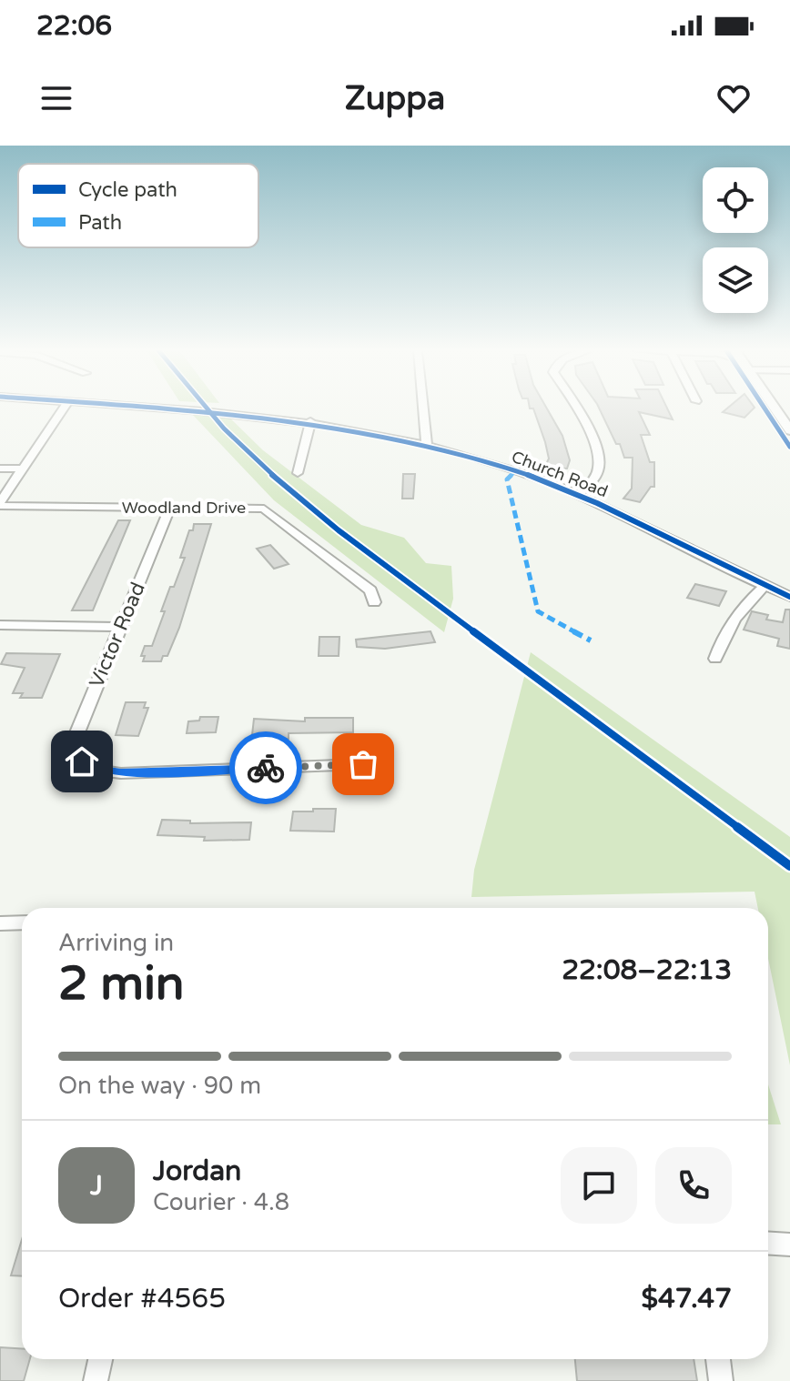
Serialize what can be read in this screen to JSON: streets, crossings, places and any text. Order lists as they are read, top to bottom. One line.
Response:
{"streets":{"street":["Church Road","Woodland Drive","Victor Road"]},"crossings":[["Woodland Drive","Victor Road"]],"legend":["Cycle path","Path"],"page":{"status":"22:06","header":"Zuppa","heading":["2 min","Arriving in","22:08–22:13"],"panel":["Jordan","Courier · 4.8","Order #4565","$47.47"],"bar":"On the way · 90 m","round":"J"}}
